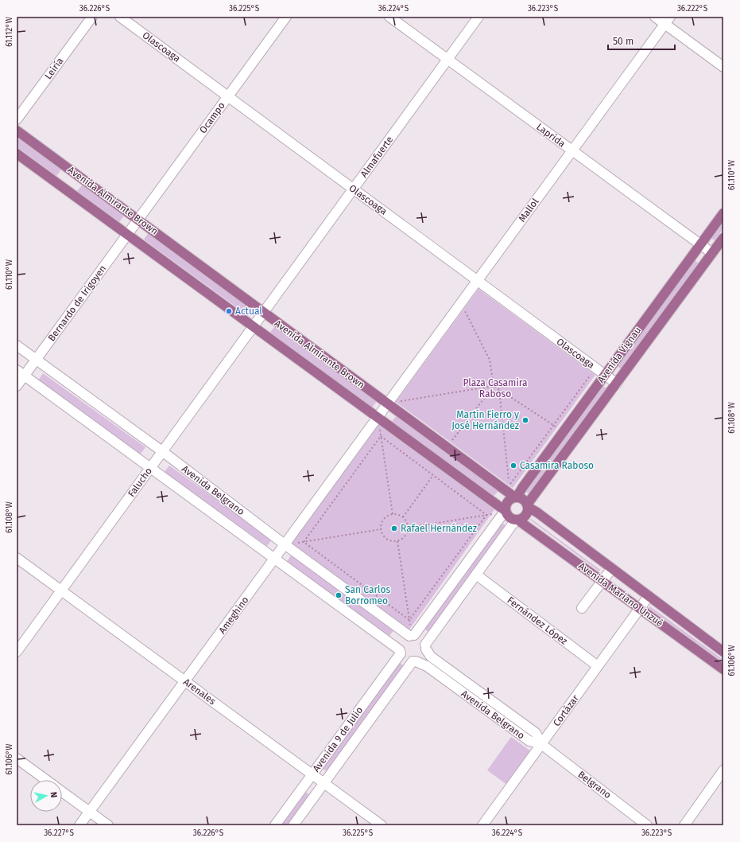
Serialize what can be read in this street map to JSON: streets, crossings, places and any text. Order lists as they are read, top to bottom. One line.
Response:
{"streets":{"main road":["Avenida Almirante Brown","Avenida Vignau","Avenida Mariano Unzué"],"street":["Olascoaga","Leiría","Ocampo","Laprida","Almafuerte","Mallol","Bernardo de Irigoyen","Falucho","Avenida Belgrano","Ameghino","Fernández López","Arenales","Cortázar","Avenida 9 de Julio","Belgrano"]},"crossings":[["Olascoaga","Ocampo"],["Olascoaga","Almafuerte"],["Olascoaga","Mallol"],["Olascoaga","Avenida Vignau"],["Ocampo","Avenida Almirante Brown"],["Ocampo","Bernardo de Irigoyen"],["Laprida","Almafuerte"],["Laprida","Mallol"],["Laprida","Avenida Vignau"],["Almafuerte","Avenida Almirante Brown"],["Almafuerte","Falucho"],["Avenida Almirante Brown","Mallol"],["Avenida Almirante Brown","Bernardo de Irigoyen"],["Avenida Almirante Brown","Avenida Vignau"],["Avenida Almirante Brown","Falucho"],["Avenida Almirante Brown","Avenida Mariano Unzué"],["Avenida Almirante Brown","Ameghino"],["Mallol","Ameghino"],["Bernardo de Irigoyen","Avenida Belgrano"],["Avenida Vignau","Avenida Mariano Unzué"],["Falucho","Avenida Belgrano"],["Falucho","Arenales"],["Avenida Belgrano","Ameghino"],["Avenida Belgrano","Cortázar"],["Avenida Belgrano","Avenida 9 de Julio"],["Avenida Belgrano","Belgrano"],["Avenida Mariano Unzué","Cortázar"],["Ameghino","Arenales"],["Fernández López","Cortázar"],["Arenales","Avenida 9 de Julio"],["Cortázar","Belgrano"]],"parks":["Plaza Casamira Raboso"],"places":["Actual","Martín Fierro y José Hernández","Casamira Raboso","Rafael Hernández","San Carlos Borromeo"],"scale_bar":"50 m","north":"right","coordinates":["36.226°S","36.225°S","36.224°S","36.223°S","36.222°S","61.112°W","61.110°W","61.108°W","61.106°W","36.227°S"]}
